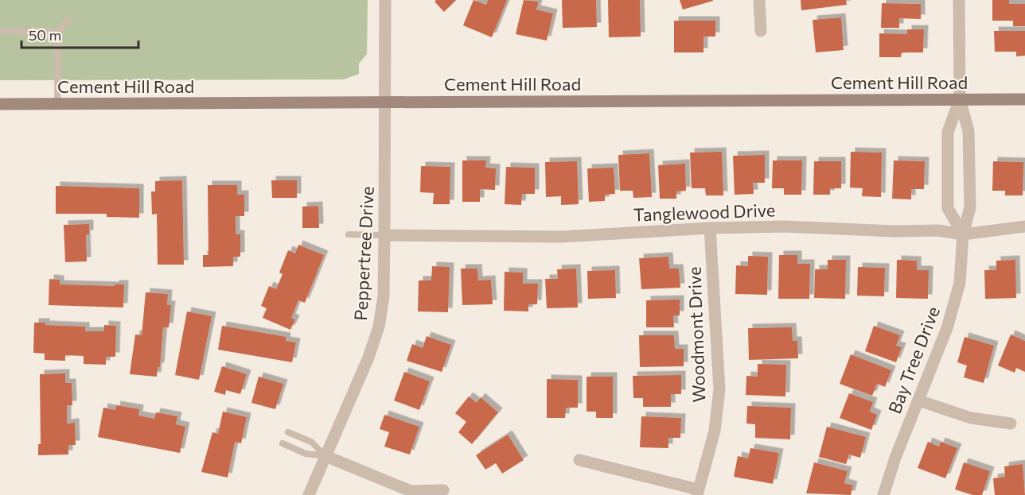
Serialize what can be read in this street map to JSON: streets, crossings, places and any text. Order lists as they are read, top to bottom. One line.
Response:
{"streets":{"street":["Cement Hill Road","Tanglewood Drive","Peppertree Drive","Woodmont Drive","Bay Tree Drive"]},"crossings":[["Cement Hill Road","Peppertree Drive"],["Cement Hill Road","Bay Tree Drive"],["Tanglewood Drive","Peppertree Drive"],["Tanglewood Drive","Woodmont Drive"],["Tanglewood Drive","Bay Tree Drive"]],"scale_bar":"50 m"}
